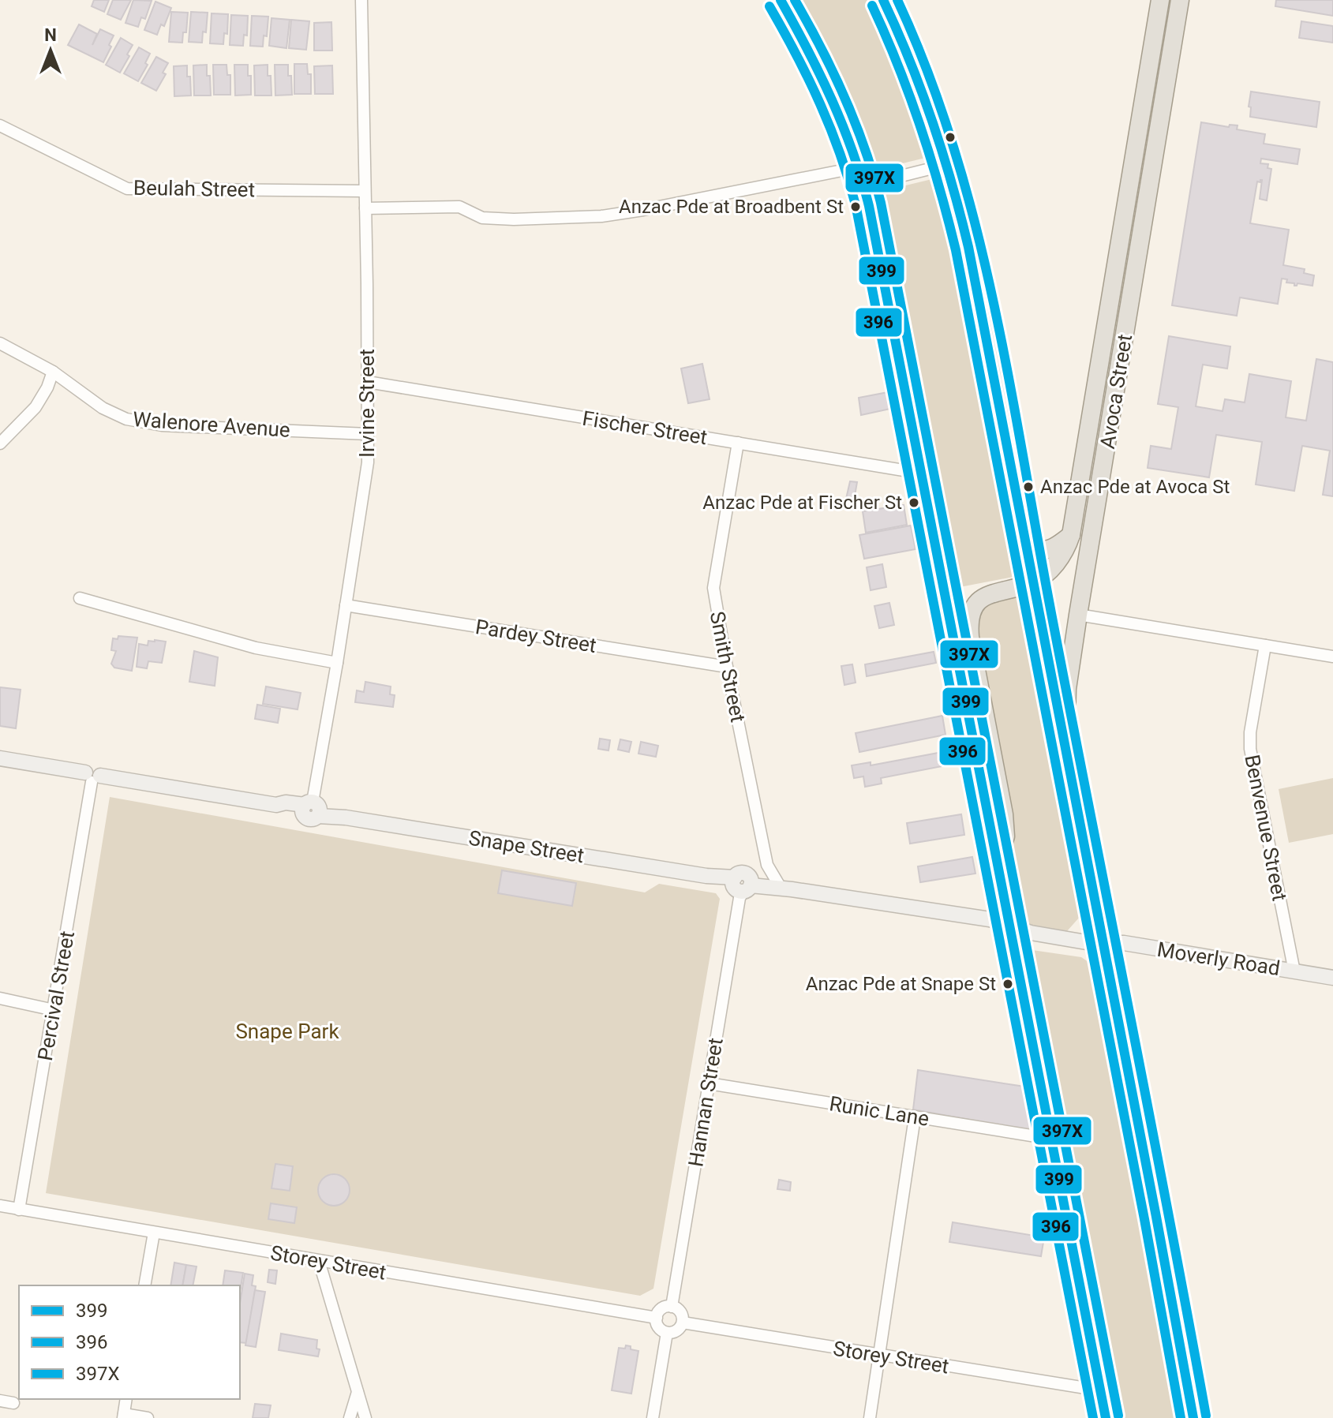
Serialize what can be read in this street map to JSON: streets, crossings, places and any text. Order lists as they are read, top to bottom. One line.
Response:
{"streets":{"main road":["Avoca Street"],"street":["Beulah Street","Irvine Street","Walenore Avenue","Fischer Street","Pardey Street","Smith Street","Benvenue Street","Snape Street","Moverly Road","Percival Street","Hannan Street","Runic Lane","Storey Street"]},"crossings":[["Beulah Street","Irvine Street"],["Irvine Street","Walenore Avenue"],["Irvine Street","Fischer Street"],["Irvine Street","Pardey Street"],["Irvine Street","Snape Street"],["Fischer Street","Smith Street"],["Pardey Street","Smith Street"],["Smith Street","Snape Street"],["Benvenue Street","Moverly Road"],["Snape Street","Moverly Road"],["Snape Street","Percival Street"],["Snape Street","Hannan Street"],["Percival Street","Storey Street"],["Hannan Street","Runic Lane"],["Hannan Street","Storey Street"]],"parks":["Snape Park"],"places":["Anzac Pde at Broadbent St","Anzac Pde at Avoca St","Anzac Pde at Fischer St","Anzac Pde at Snape St"],"lines":["transit line 399","transit line 397X","transit line 396"],"legend":["399","396","397X"],"north":"top"}
